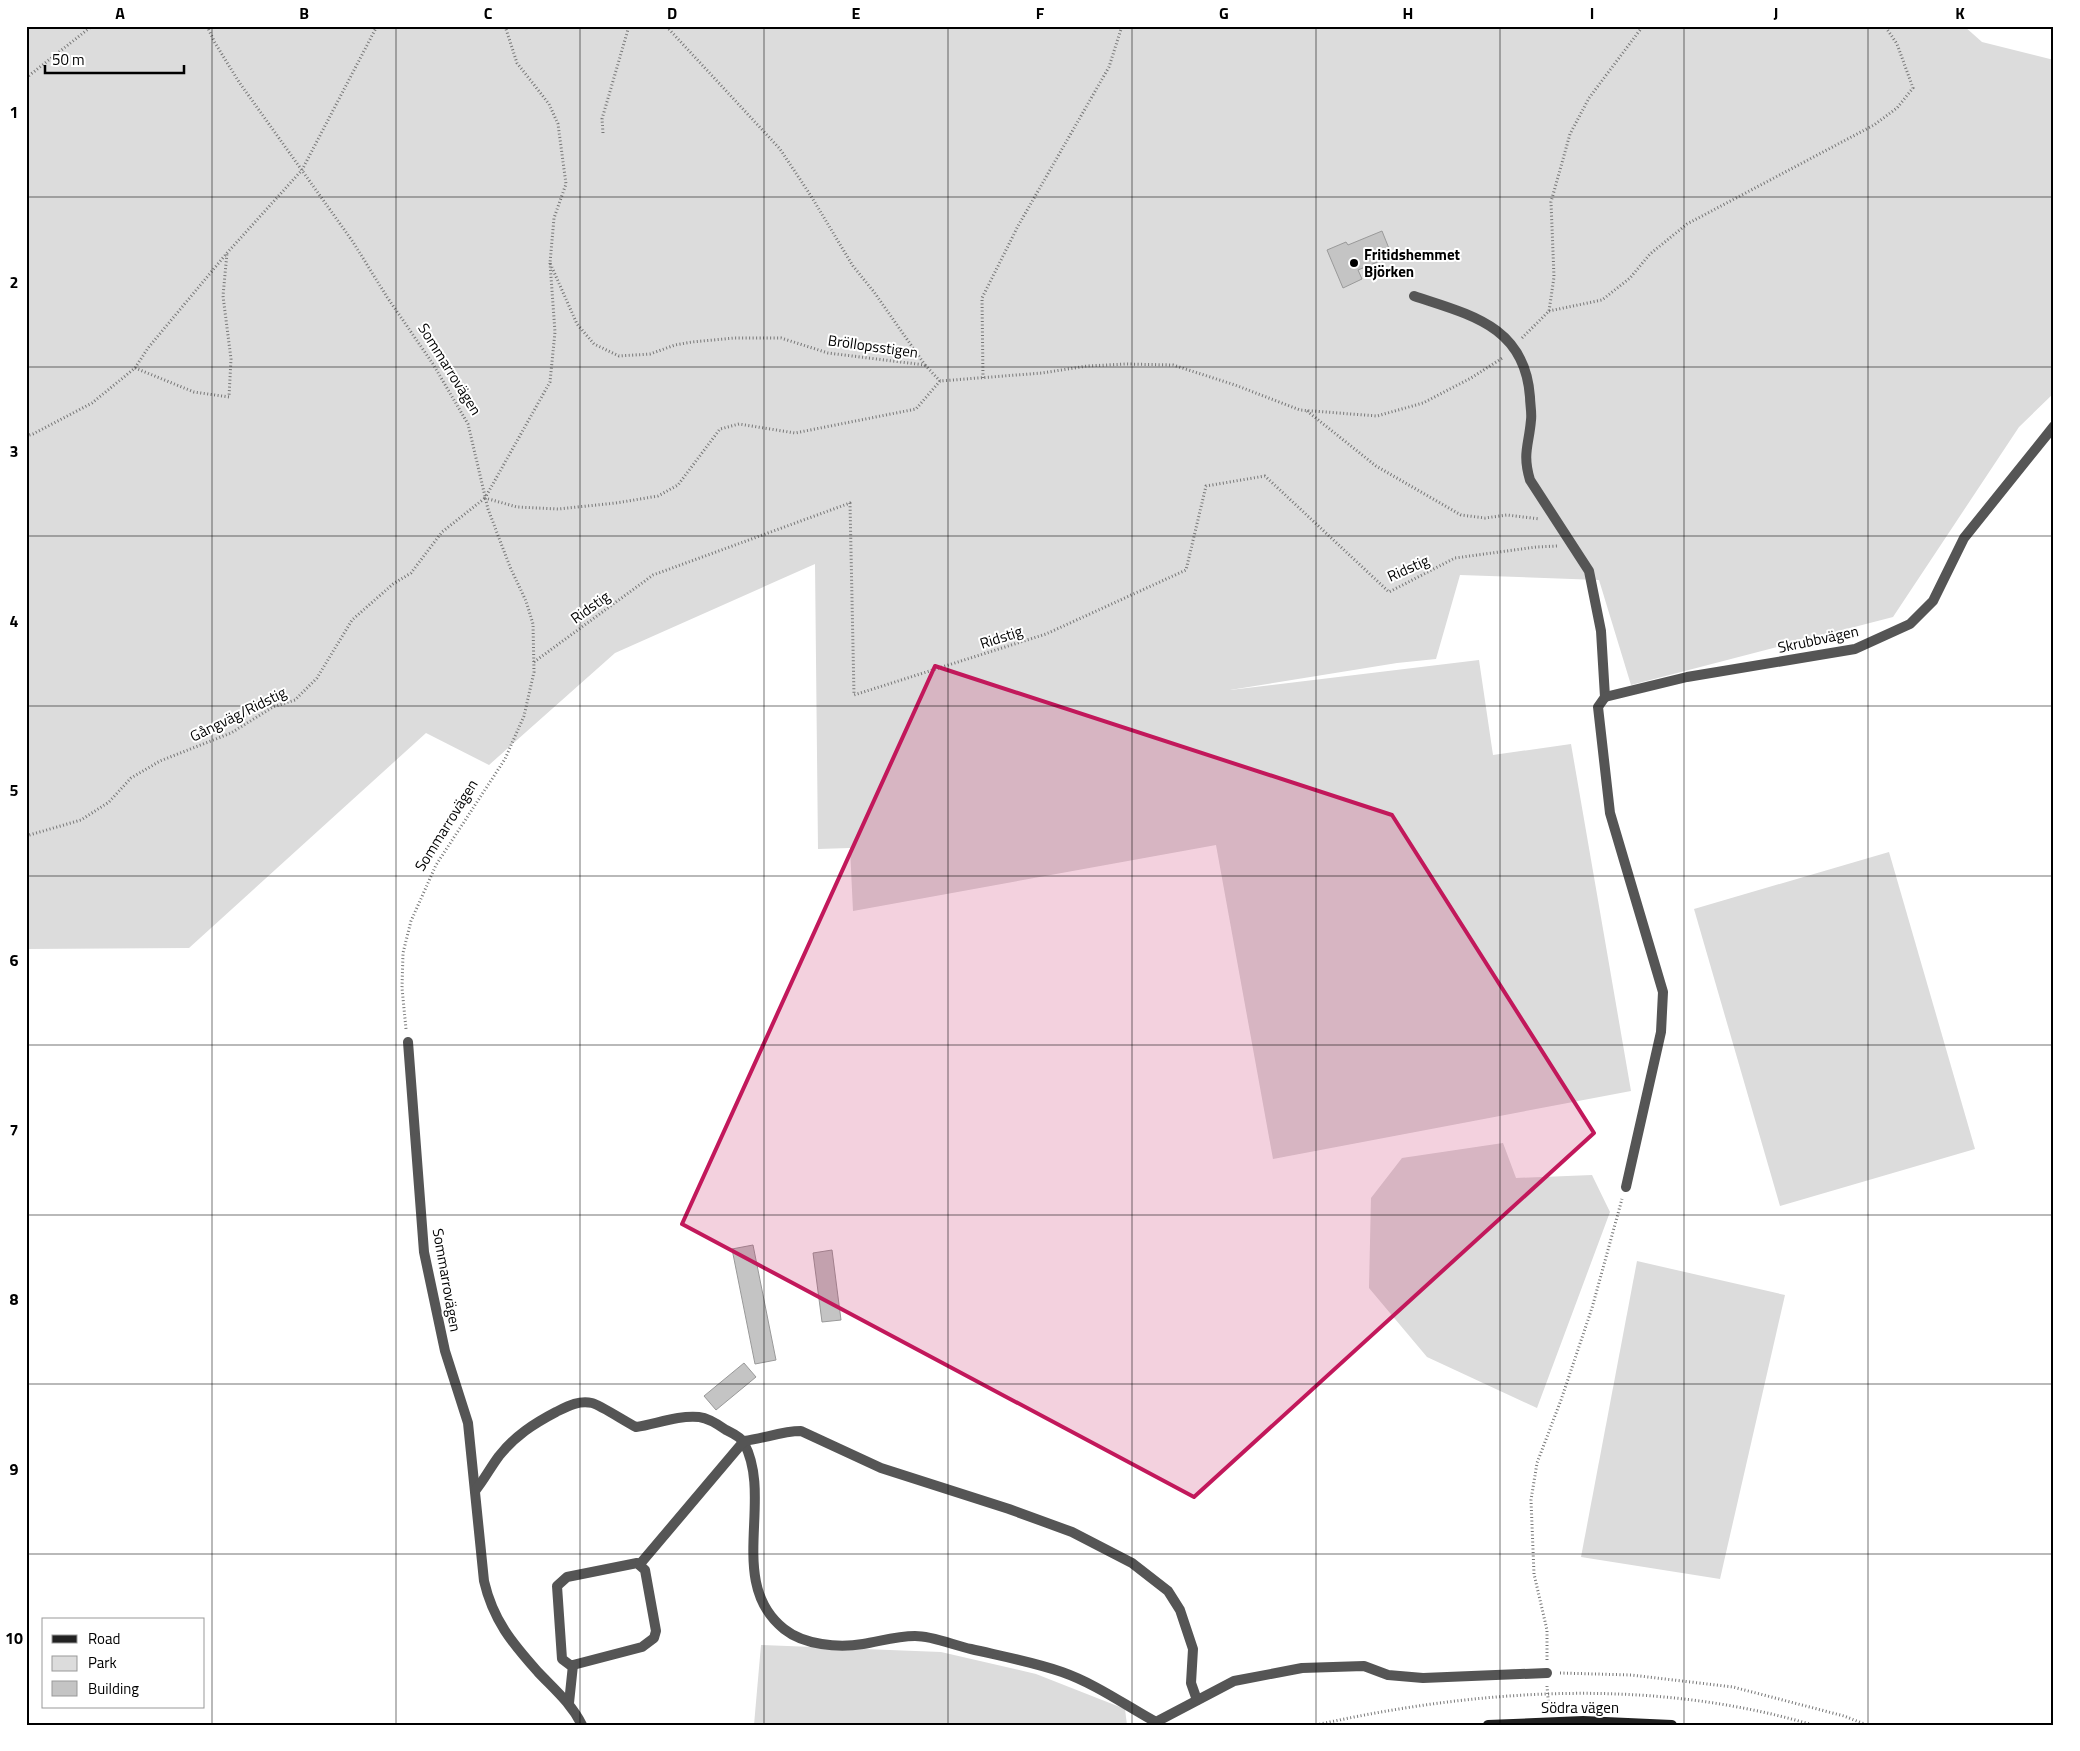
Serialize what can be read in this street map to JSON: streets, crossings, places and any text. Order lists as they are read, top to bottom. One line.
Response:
{"streets":{"main road":["Södra vägen"],"street":["Sommarrovägen","Skrubbvägen"],"path":["Bröllopsstigen","Ridstig","Gångväg/Ridstig"]},"crossings":[["Sommarrovägen","Ridstig"],["Sommarrovägen","Gångväg/Ridstig"]],"places":["Fritidshemmet Björken"],"legend":["Road","Park","Building"],"scale_bar":"50 m","grid":{"columns":["A","B","C","D","E","F","G","H","I","J","K"],"rows":["1","2","3","4","5","6","7","8","9","10"]}}
